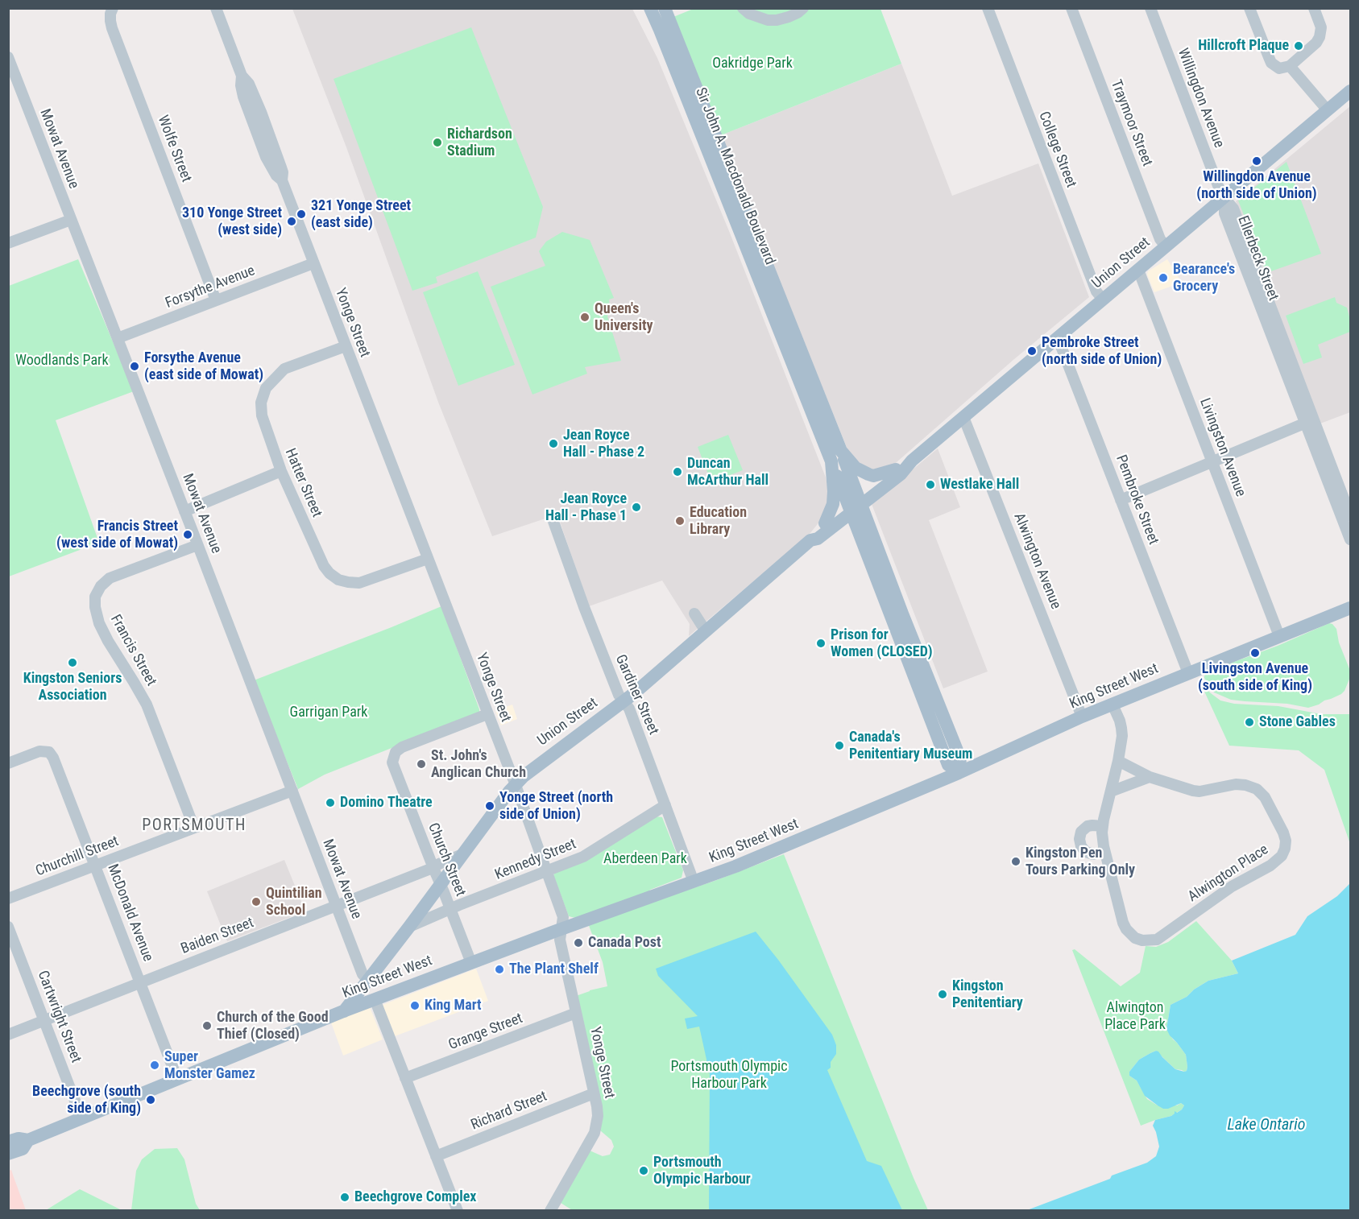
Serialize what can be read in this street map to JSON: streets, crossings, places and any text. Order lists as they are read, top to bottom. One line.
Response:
{"streets":{"main road":["Sir John A. Macdonald Boulevard","Union Street","King Street West"],"street":["Willingdon Avenue","Traymoor Street","Mowat Avenue","Wolfe Street","College Street","Ellerbeck Street","Forsythe Avenue","Yonge Street","Livingston Avenue","Hatter Street","Pembroke Street","Alwington Avenue","Francis Street","Gardiner Street","Churchill Street","Church Street","Kennedy Street","Alwington Place","McDonald Avenue","Baiden Street","Cartwright Street","Grange Street","Richard Street"]},"crossings":[["Willingdon Avenue","Ellerbeck Street"],["Willingdon Avenue","Union Street"],["Traymoor Street","Union Street"],["Mowat Avenue","Union Street"],["Mowat Avenue","Forsythe Avenue"],["Mowat Avenue","Francis Street"],["Mowat Avenue","Churchill Street"],["Mowat Avenue","Baiden Street"],["Wolfe Street","Forsythe Avenue"],["College Street","Union Street"],["Ellerbeck Street","Union Street"],["Union Street","Yonge Street"],["Union Street","Livingston Avenue"],["Union Street","Pembroke Street"],["Union Street","Alwington Avenue"],["Union Street","King Street West"],["Union Street","Gardiner Street"],["Union Street","Church Street"],["Union Street","Kennedy Street"],["Union Street","Baiden Street"],["Forsythe Avenue","Yonge Street"],["Yonge Street","Hatter Street"],["Yonge Street","King Street West"],["Yonge Street","Church Street"],["Yonge Street","Kennedy Street"],["Yonge Street","Grange Street"],["Yonge Street","Richard Street"],["Livingston Avenue","King Street West"],["Pembroke Street","King Street West"],["Alwington Avenue","King Street West"],["Francis Street","Churchill Street"],["King Street West","Gardiner Street"],["King Street West","Church Street"],["King Street West","Alwington Place"],["King Street West","McDonald Avenue"],["King Street West","Cartwright Street"],["Gardiner Street","Kennedy Street"],["Churchill Street","McDonald Avenue"],["Church Street","Kennedy Street"],["Church Street","Baiden Street"],["McDonald Avenue","Baiden Street"],["Baiden Street","Cartwright Street"]],"districts":["PORTSMOUTH"],"water":["Lake Ontario"],"parks":["Oakridge Park","Woodlands Park","Garrigan Park","Aberdeen Park","Alwington Place Park","Portsmouth Olympic Harbour Park"],"places":["Hillcroft Plaque","Richardson Stadium","Willingdon Avenue (north side of Union)","321 Yonge Street (east side)","310 Yonge Street (west side)","Bearance's Grocery","Queen's University","Pembroke Street (north side of Union)","Forsythe Avenue (east side of Mowat)","Jean Royce Hall - Phase 2","Duncan McArthur Hall","Westlake Hall","Jean Royce Hall - Phase 1","Education Library","Francis Street (west side of Mowat)","Prison for Women (CLOSED)","Livingston Avenue (south side of King)","Kingston Seniors Association","Stone Gables","Canada's Penitentiary Museum","St. John's Anglican Church","Domino Theatre","Yonge Street (north side of Union)","Kingston Pen Tours Parking Only","Quintilian School","Canada Post","The Plant Shelf","Kingston Penitentiary","King Mart","Church of the Good Thief (Closed)","Super Monster Gamez","Beechgrove (south side of King)","Portsmouth Olympic Harbour","Beechgrove Complex"]}
